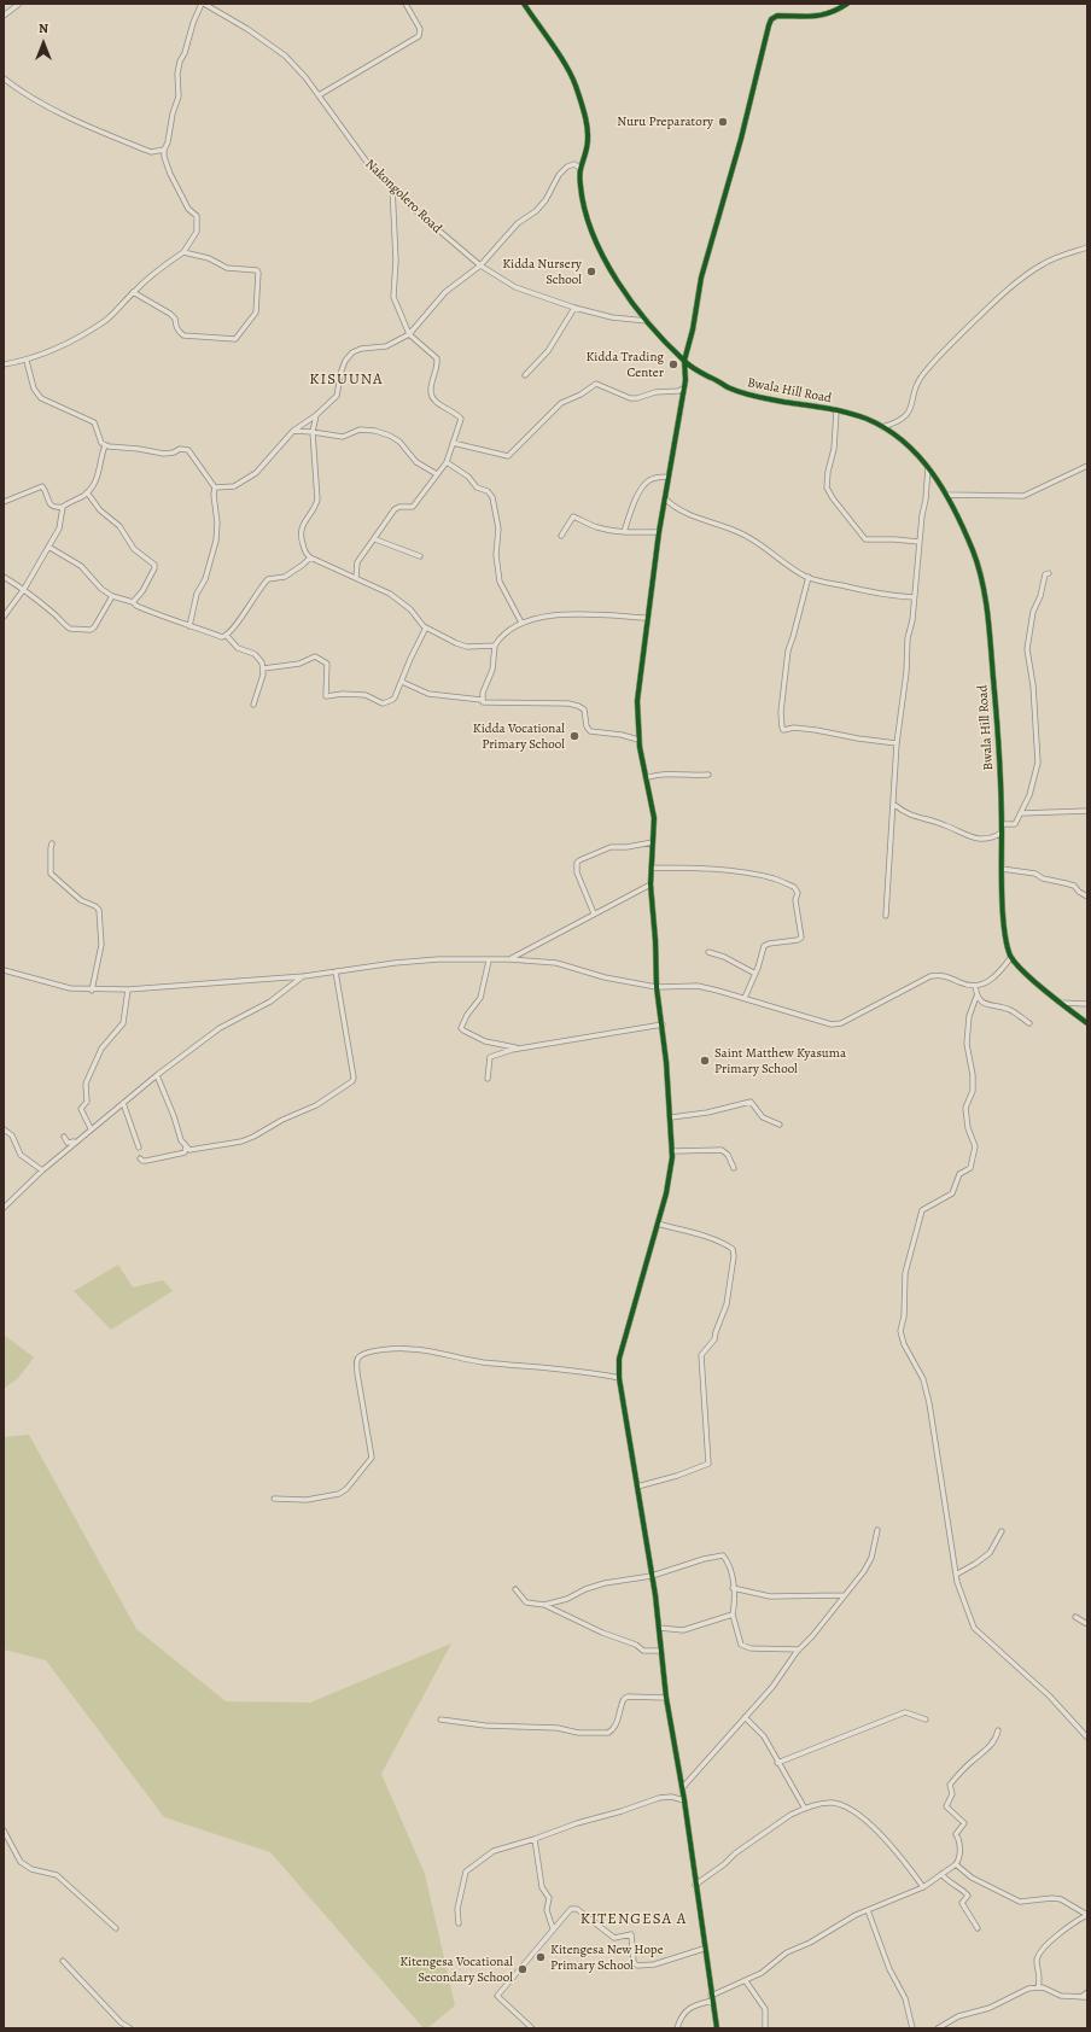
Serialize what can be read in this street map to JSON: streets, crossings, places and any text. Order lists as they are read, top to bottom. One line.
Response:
{"streets":{"street":["Nakongolero Road","Bwala Hill Road"]},"crossings":[["Nakongolero Road","Bwala Hill Road"]],"districts":["KISUUNA","KITENGESA A"],"places":["Nuru Preparatory","Kidda Nursery School","Kidda Trading Center","Kidda Vocational Primary School","Saint Matthew Kyasuma Primary School","Kitengesa New Hope Primary School","Kitengesa Vocational Secondary School"],"north":"top"}
